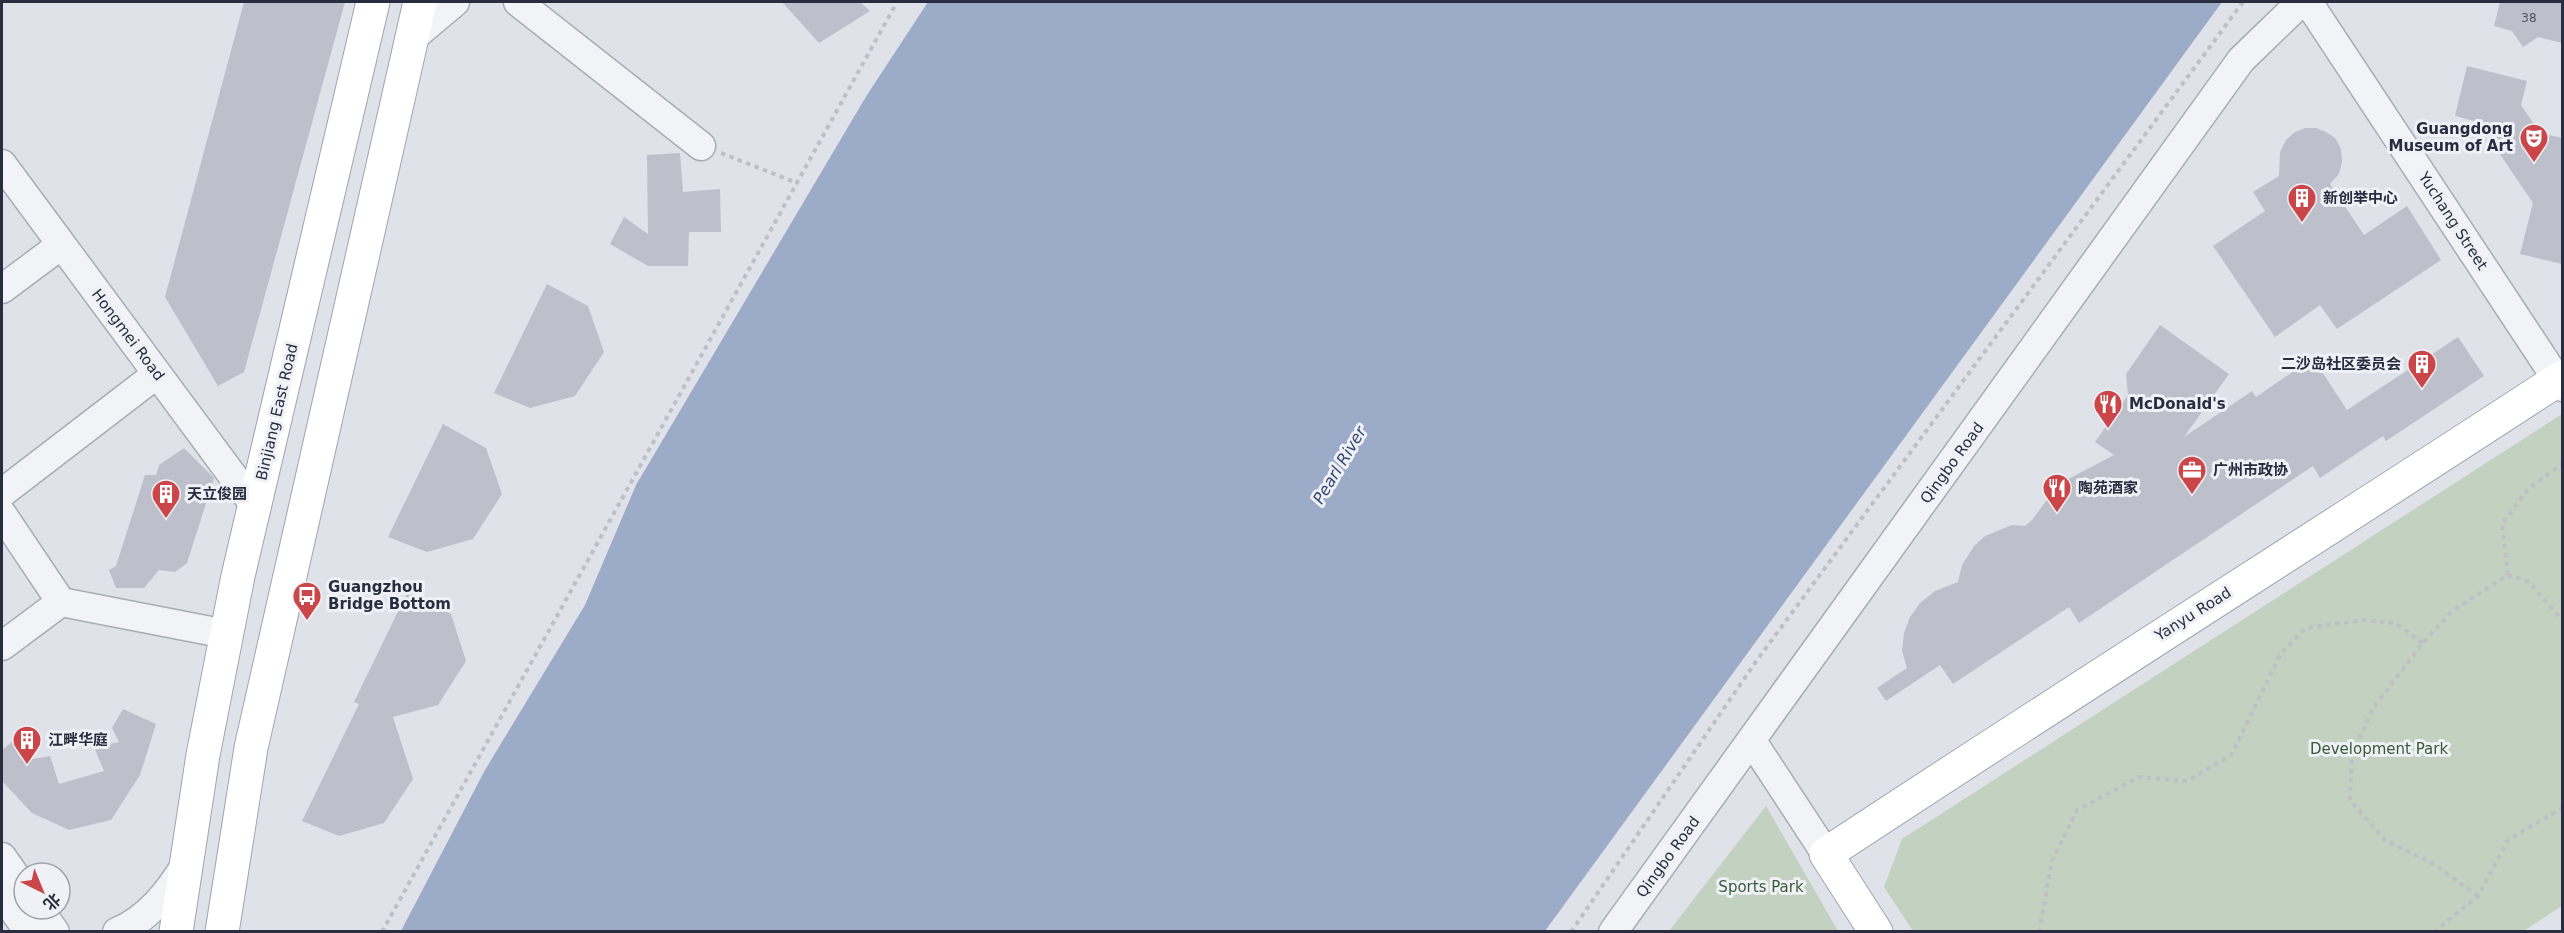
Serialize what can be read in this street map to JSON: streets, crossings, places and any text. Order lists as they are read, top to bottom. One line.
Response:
{"streets":{"main road":["Binjiang East Road","Yanyu Road"],"street":["Yuchang Street","Hongmei Road","Qingbo Road"]},"crossings":[["Yuchang Street","Yanyu Road"],["Hongmei Road","Binjiang East Road"]],"water":["Pearl River"],"parks":["Development Park","Sports Park"],"places":{"theatre":["Guangdong Museum of Art"],"building":["新创举中心","二沙岛社区委员会","天立俊园","江畔华庭"],"restaurant":["McDonald's","陶苑酒家"],"office":["广州市政协"],"bus stop":["Guangzhou Bridge Bottom"]},"house_numbers":["38"],"north":"bottom right"}
